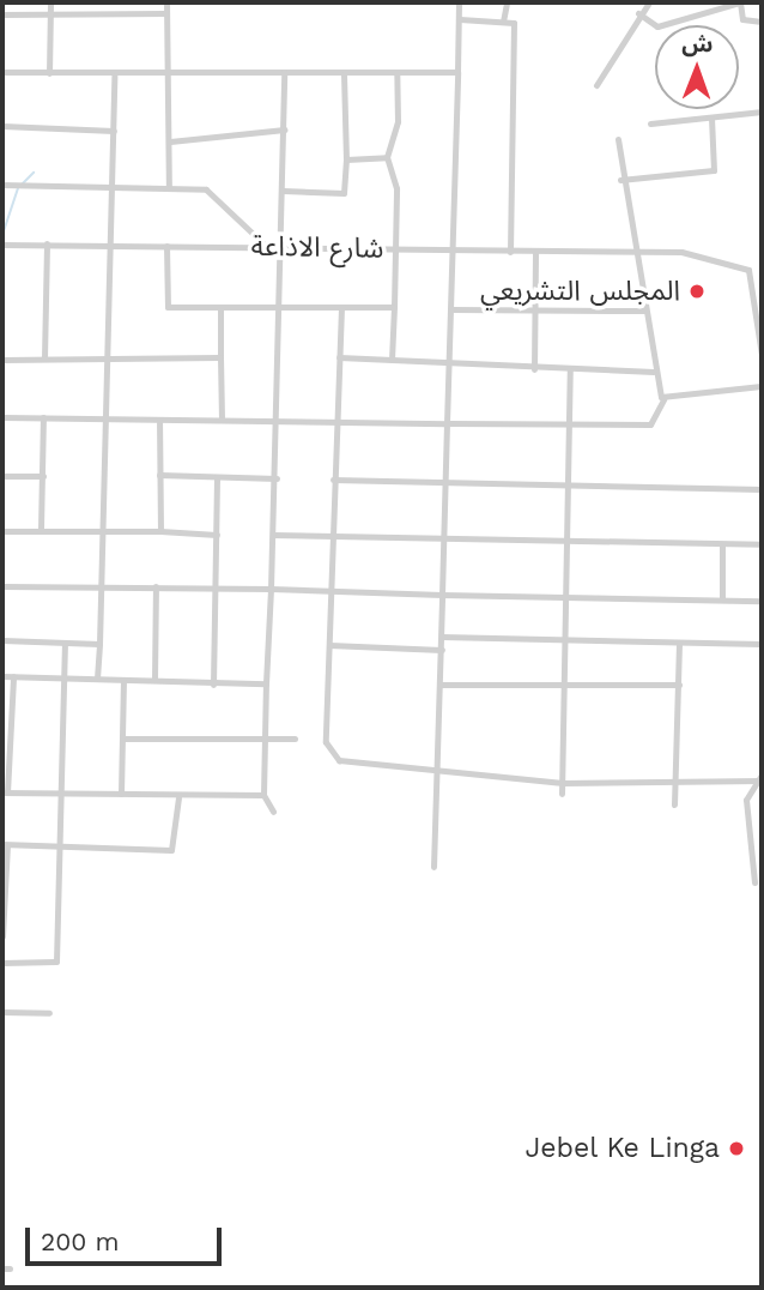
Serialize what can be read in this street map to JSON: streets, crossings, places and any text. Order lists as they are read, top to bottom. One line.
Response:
{"streets":{"street":["شارع الاذاعة"]},"places":["المجلس التشريعي","Jebel Ke Linga"],"scale_bar":"200 m","north":"top"}
